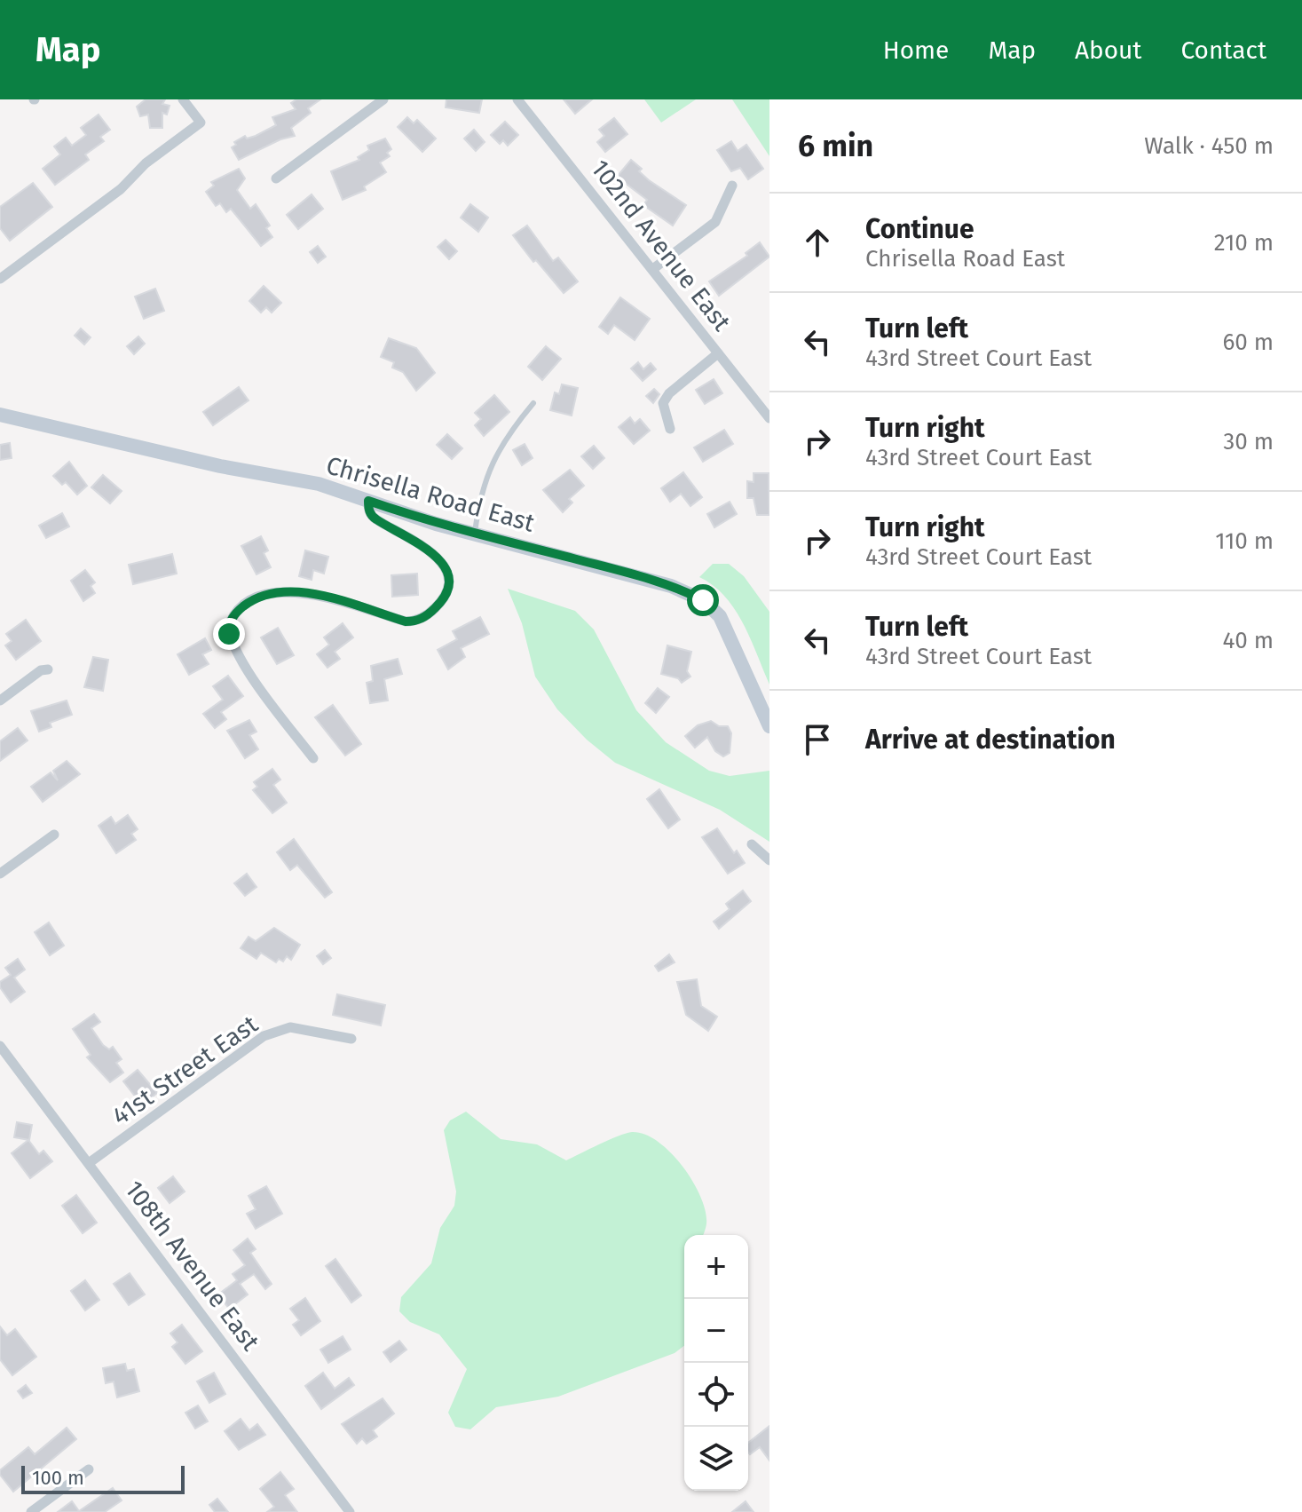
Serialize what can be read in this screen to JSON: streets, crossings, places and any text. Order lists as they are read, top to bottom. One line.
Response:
{"streets":{"street":["102nd Avenue East","Chrisella Road East","41st Street East","108th Avenue East"]},"crossings":[["41st Street East","108th Avenue East"]],"scale_bar":"100 m","page":{"header":"Map","nav":["Home","Map","About","Contact"],"heading":["6 min","Walk · 450 m"],"list":[["Continue","Chrisella Road East","210 m"],["Turn left","43rd Street Court East","60 m"],["Turn right","43rd Street Court East","30 m"],["Turn right","43rd Street Court East","110 m"],["Turn left","43rd Street Court East","40 m"],"Arrive at destination"],"map_buttons":["+","−"],"scale":"100 m"}}
